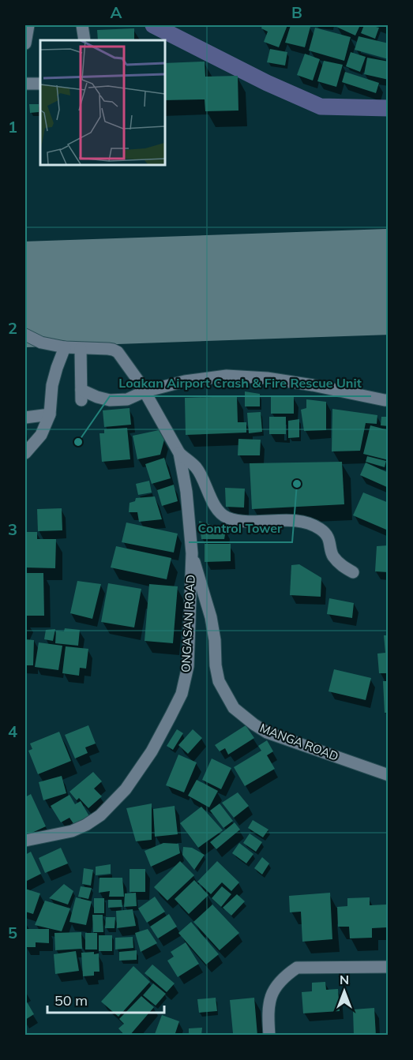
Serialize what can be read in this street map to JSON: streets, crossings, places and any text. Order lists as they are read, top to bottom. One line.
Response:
{"streets":{"street":["ONGASAN ROAD","MANGA ROAD"]},"crossings":[["ONGASAN ROAD","MANGA ROAD"]],"places":["Loakan Airport Crash & Fire Rescue Unit","Control Tower"],"scale_bar":"50 m","north":"top","grid":{"columns":["A","B"],"rows":["1","2","3","4","5"]}}
